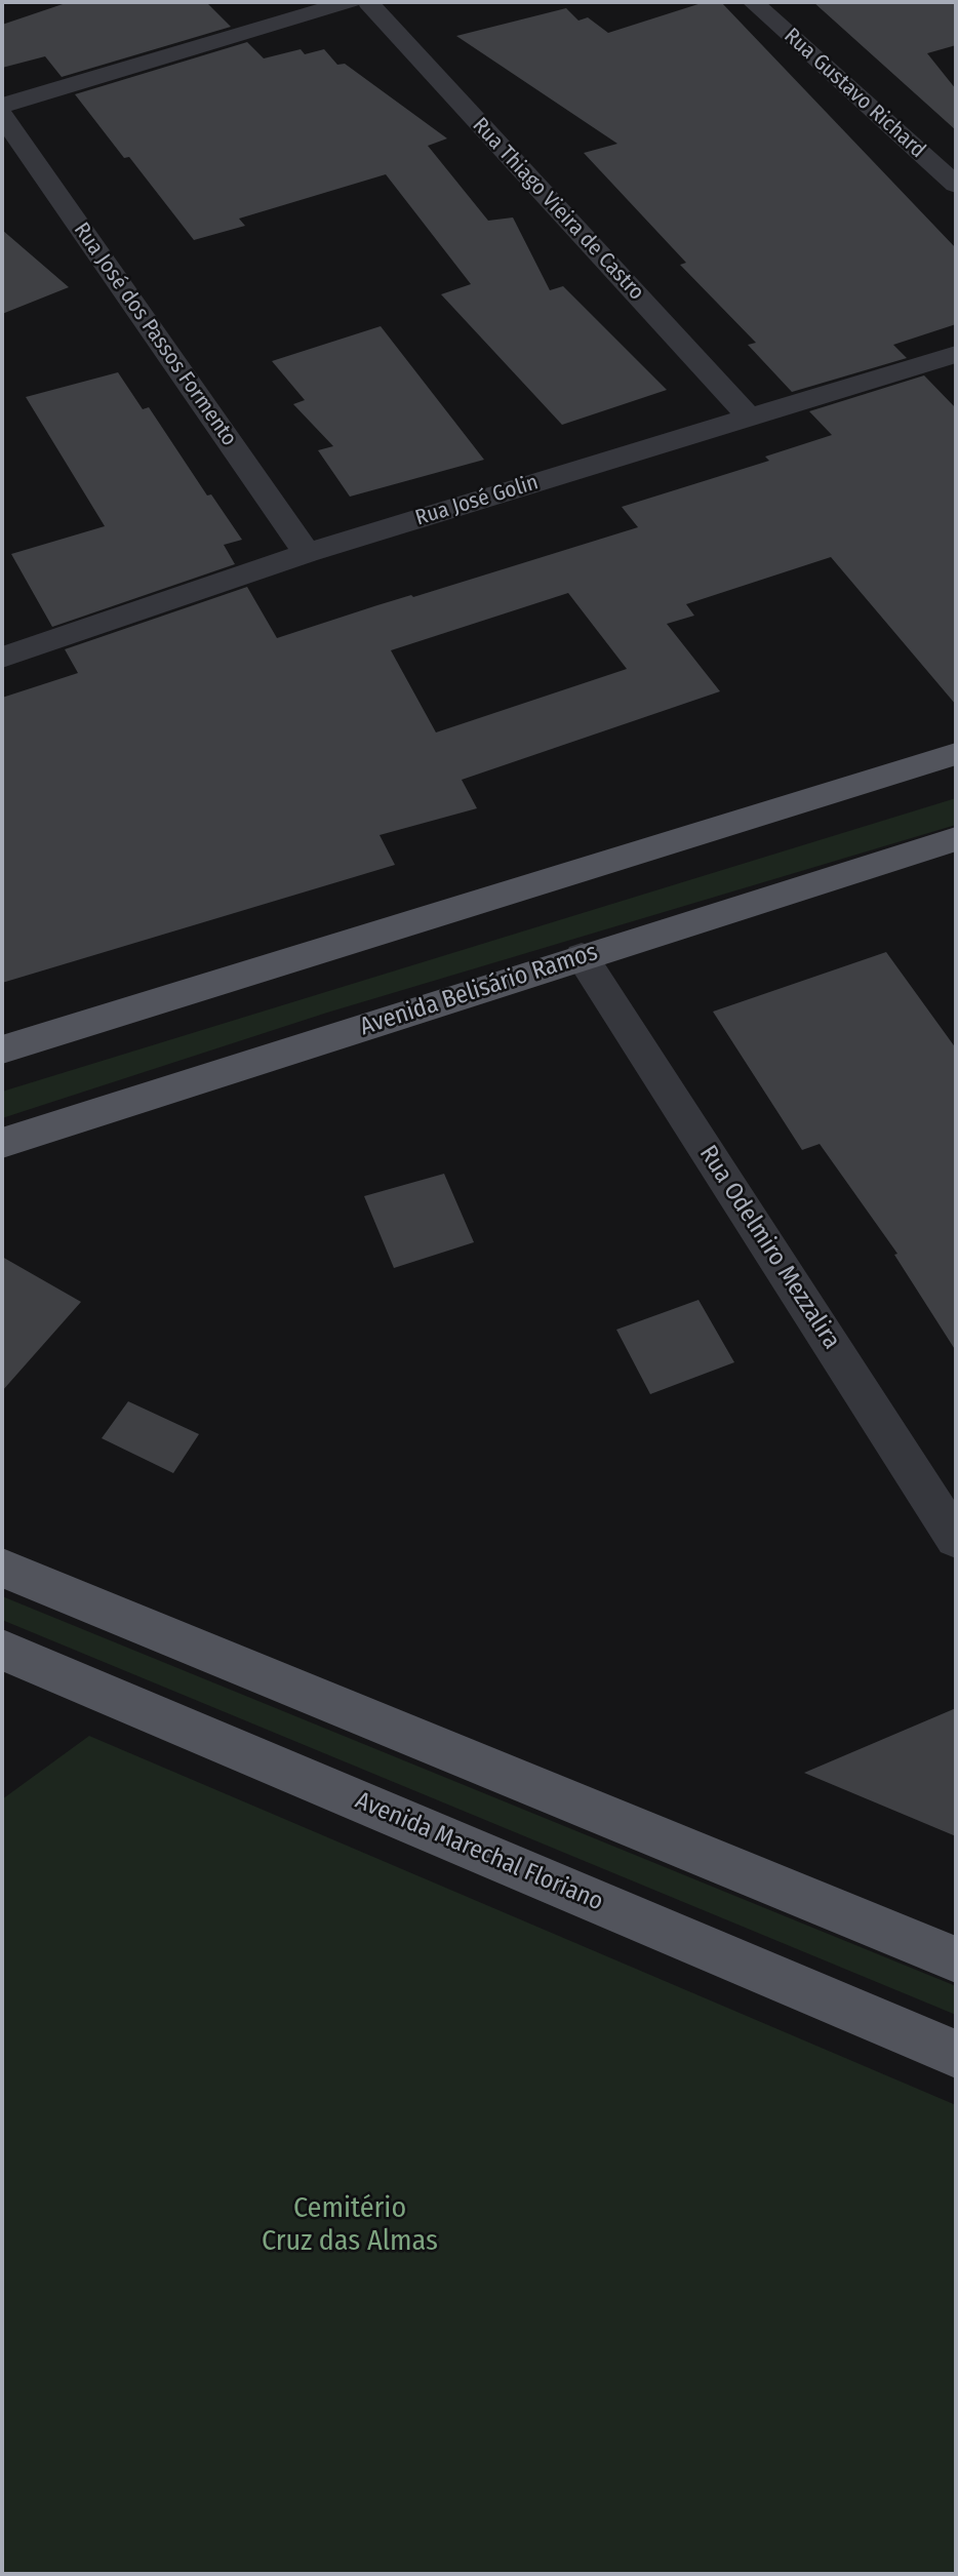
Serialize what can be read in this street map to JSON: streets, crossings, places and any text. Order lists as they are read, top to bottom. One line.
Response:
{"streets":{"main road":["Avenida Belisário Ramos","Avenida Marechal Floriano"],"street":["Rua Gustavo Richard","Rua Thiago Vieira de Castro","Rua José dos Passos Formento","Rua José Golin","Rua Odelmiro Mezzalira"]},"crossings":[["Rua Thiago Vieira de Castro","Rua José Golin"],["Rua José dos Passos Formento","Rua José Golin"],["Avenida Belisário Ramos","Rua Odelmiro Mezzalira"]],"parks":["Cemitério Cruz das Almas"]}
